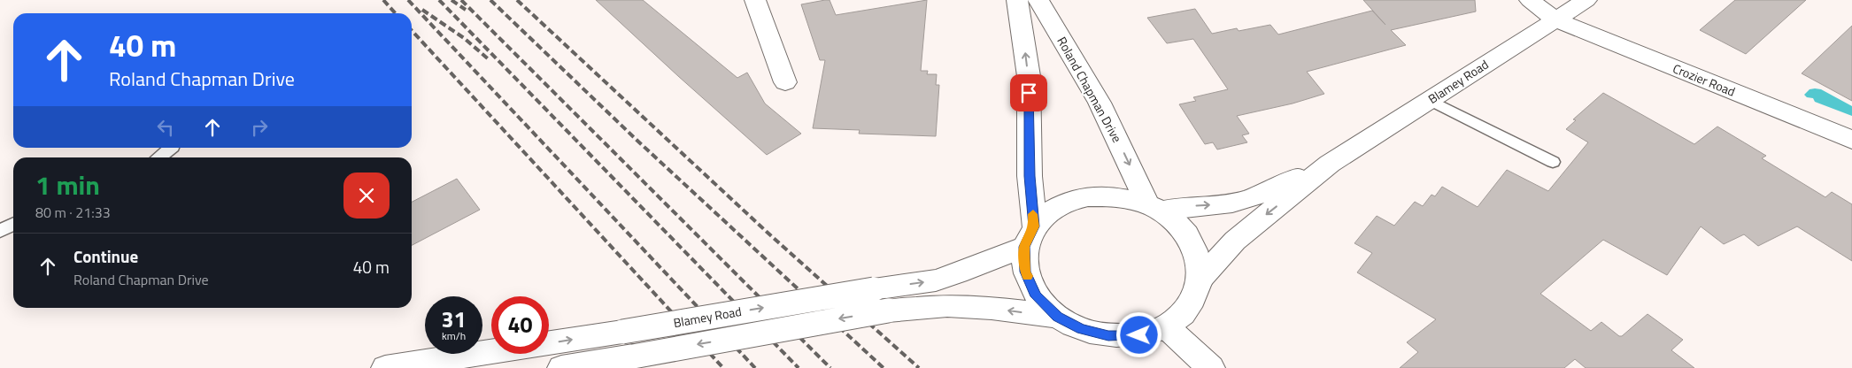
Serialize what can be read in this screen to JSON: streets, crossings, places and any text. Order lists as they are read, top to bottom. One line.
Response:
{"streets":{"street":["Crozier Road","Blamey Road","Roland Chapman Drive"]},"crossings":[["Crozier Road","Blamey Road"],["Blamey Road","Roland Chapman Drive"]],"one_way":["Roland Chapman Drive"],"page":{"turn":["40 m","Roland Chapman Drive"],"heading":["1 min","80 m · 21:33"],"list":[{"name":"Continue","note":"Roland Chapman Drive","value":"40 m"}],"speed":"31 km/h","limit":"40"}}
